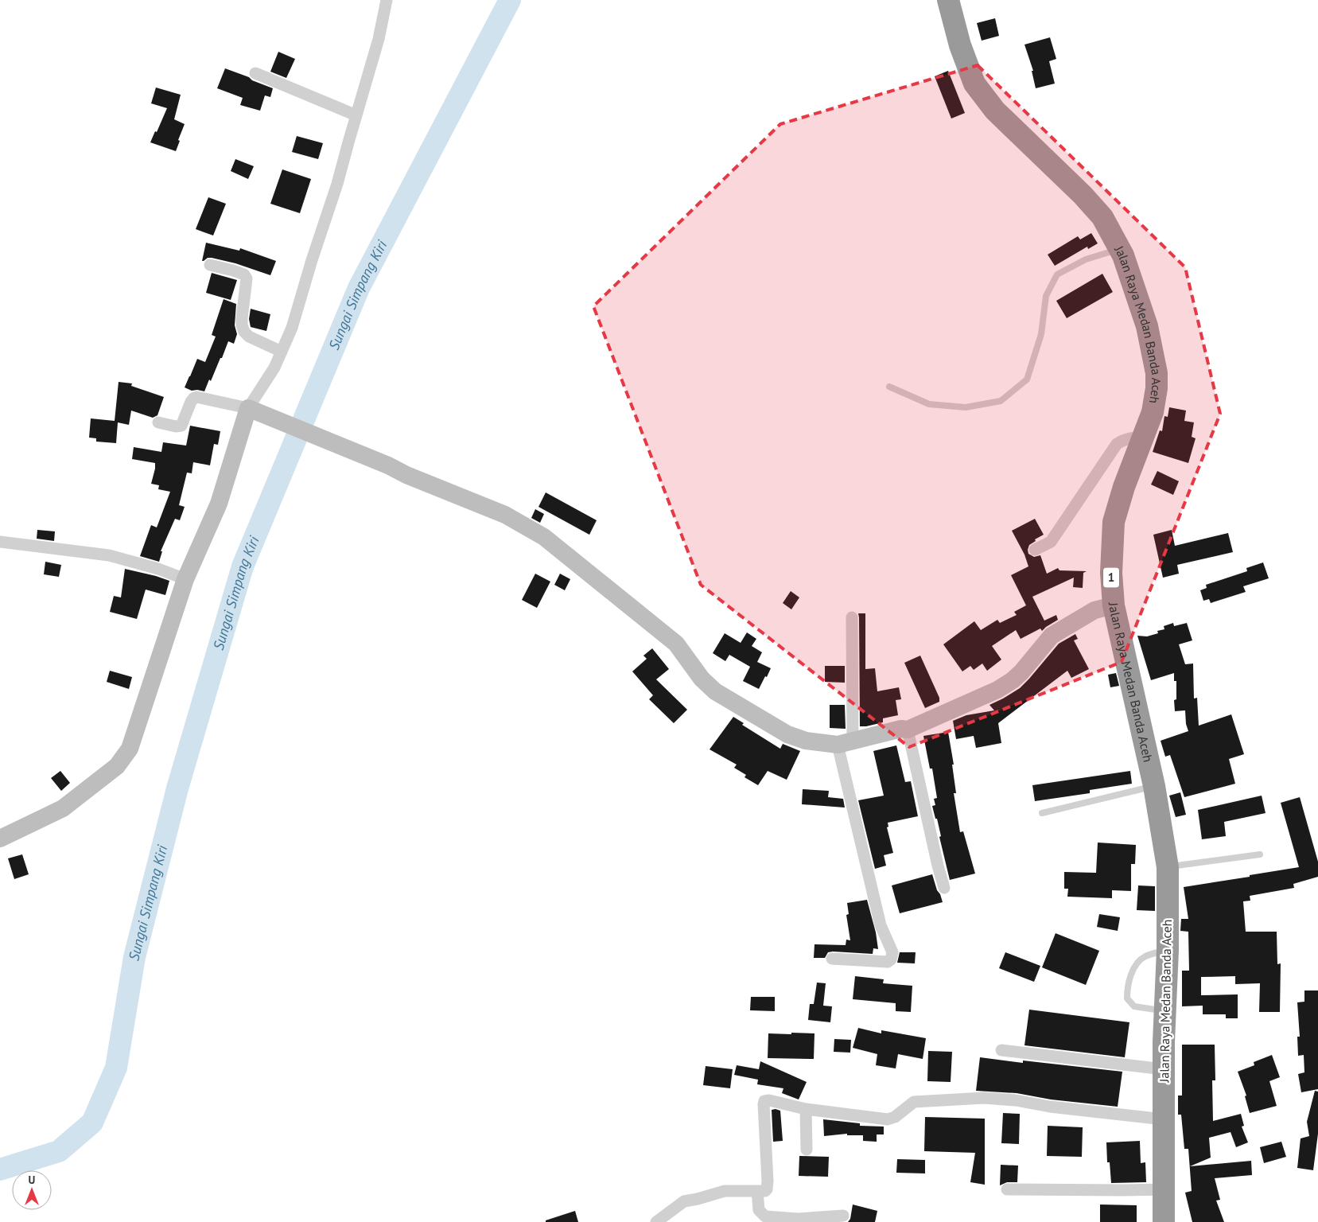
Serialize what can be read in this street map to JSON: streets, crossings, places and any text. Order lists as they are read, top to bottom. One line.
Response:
{"streets":{"highway":["Jalan Raya Medan Banda Aceh","1"]},"water":["Sungai Simpang Kiri"],"north":"top"}
